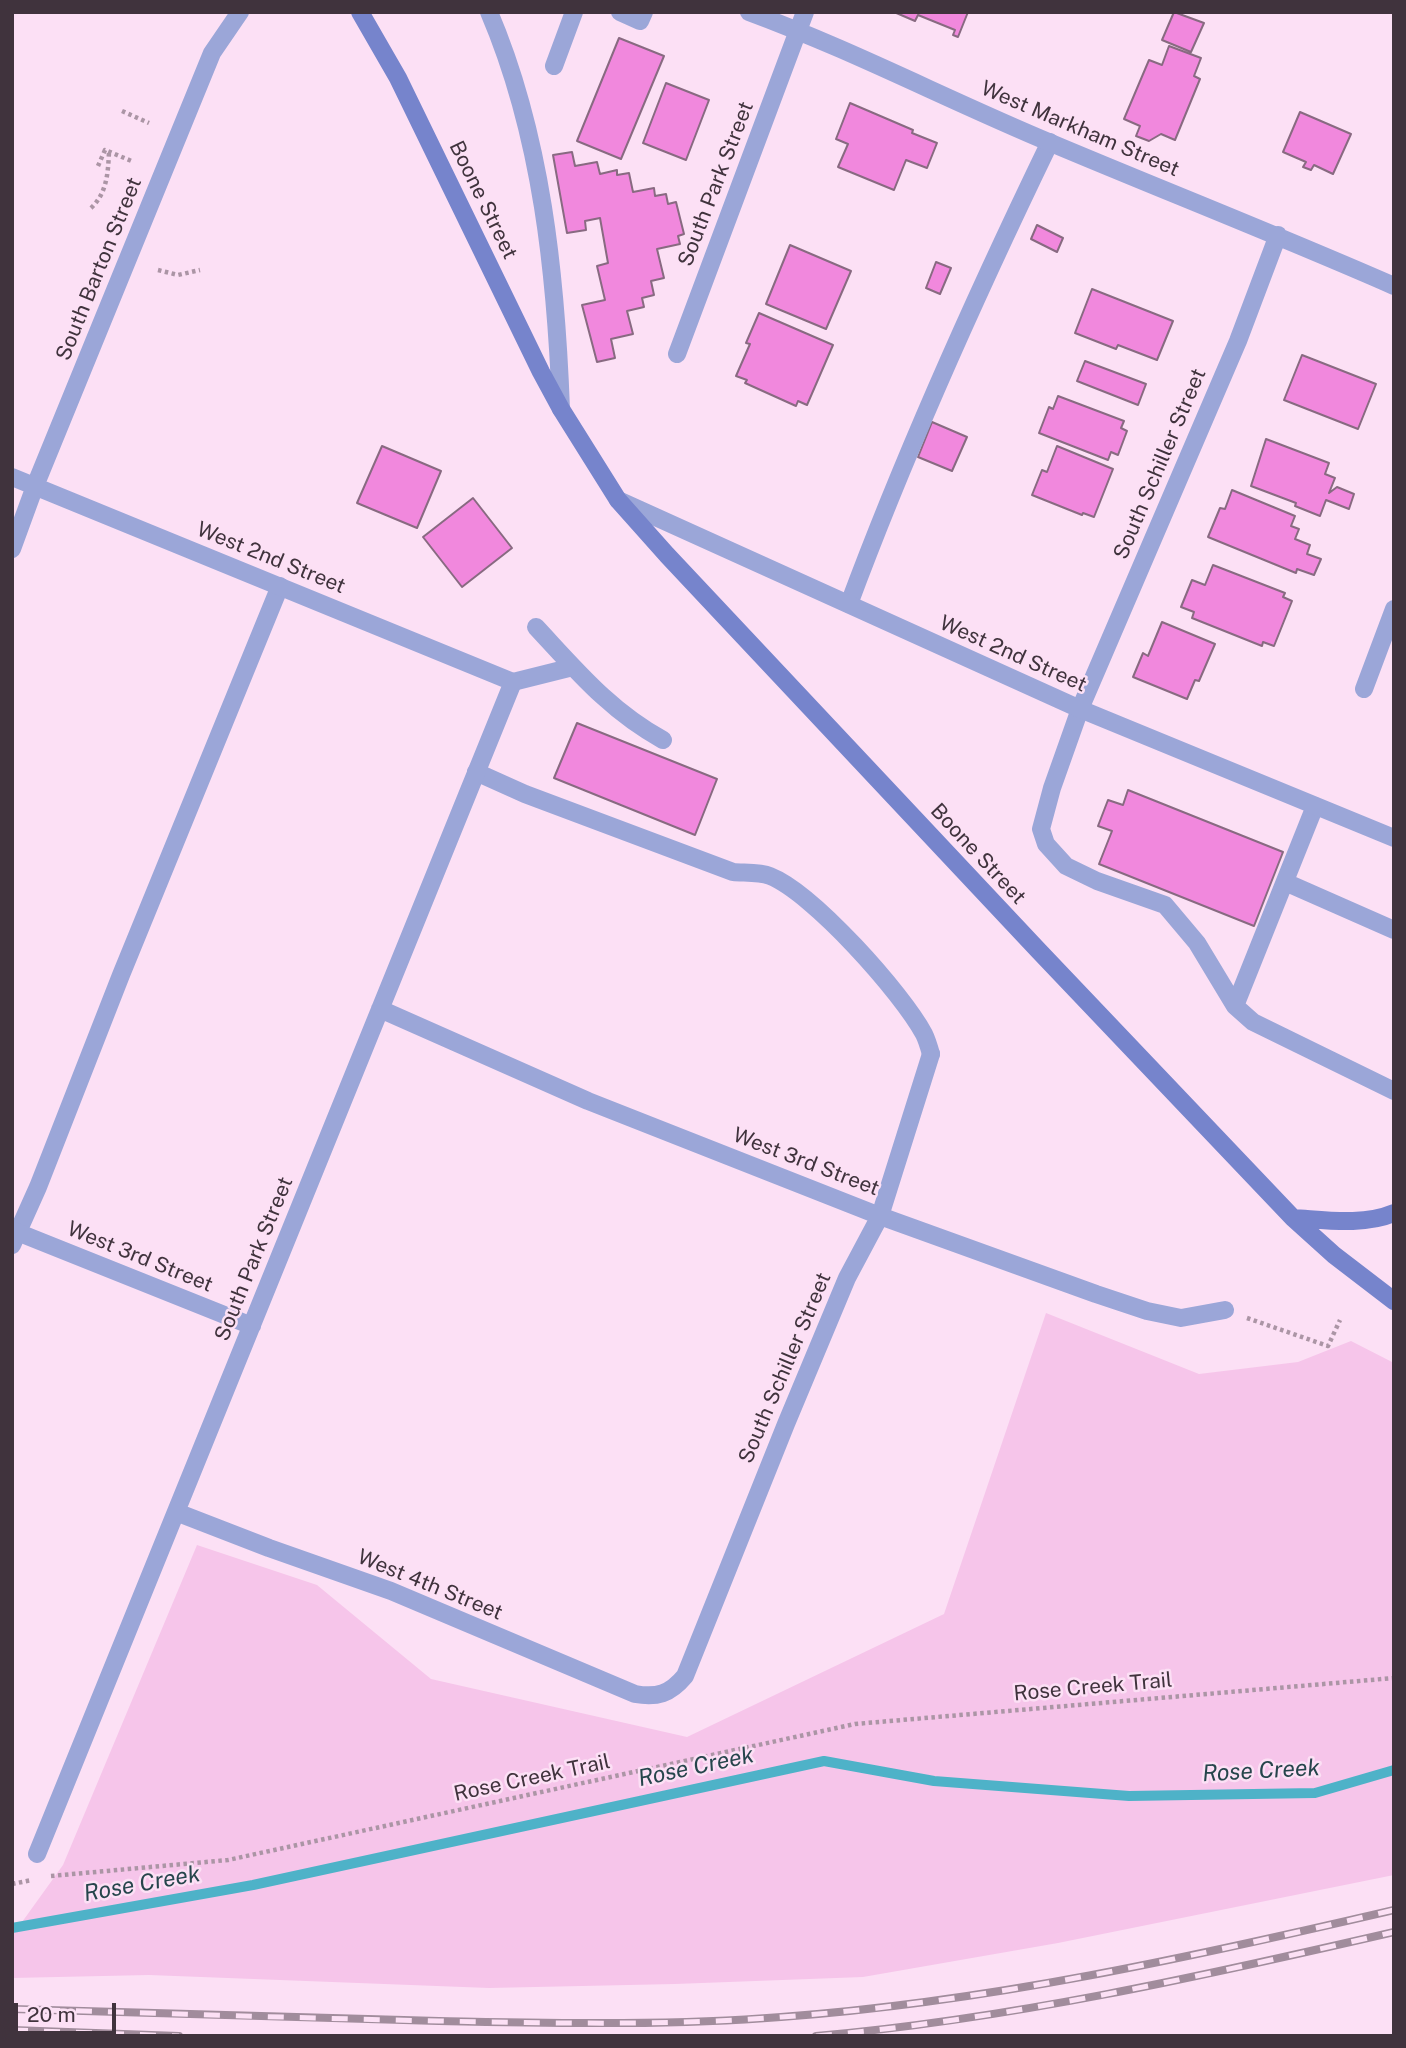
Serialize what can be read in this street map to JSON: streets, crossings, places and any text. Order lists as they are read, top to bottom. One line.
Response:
{"streets":{"main road":["Boone Street"],"street":["West Markham Street","South Park Street","South Barton Street","South Schiller Street","West 2nd Street","West 3rd Street","West 4th Street"],"path":["Rose Creek Trail"]},"crossings":[["West Markham Street","South Park Street"],["West Markham Street","South Schiller Street"],["South Park Street","South Schiller Street"],["South Park Street","West 2nd Street"],["South Park Street","West 3rd Street"],["South Park Street","West 4th Street"],["Boone Street","West 2nd Street"],["South Barton Street","West 2nd Street"],["South Schiller Street","West 2nd Street"],["South Schiller Street","West 3rd Street"],["South Schiller Street","West 4th Street"]],"water":["Rose Creek"],"scale_bar":"20 m"}
